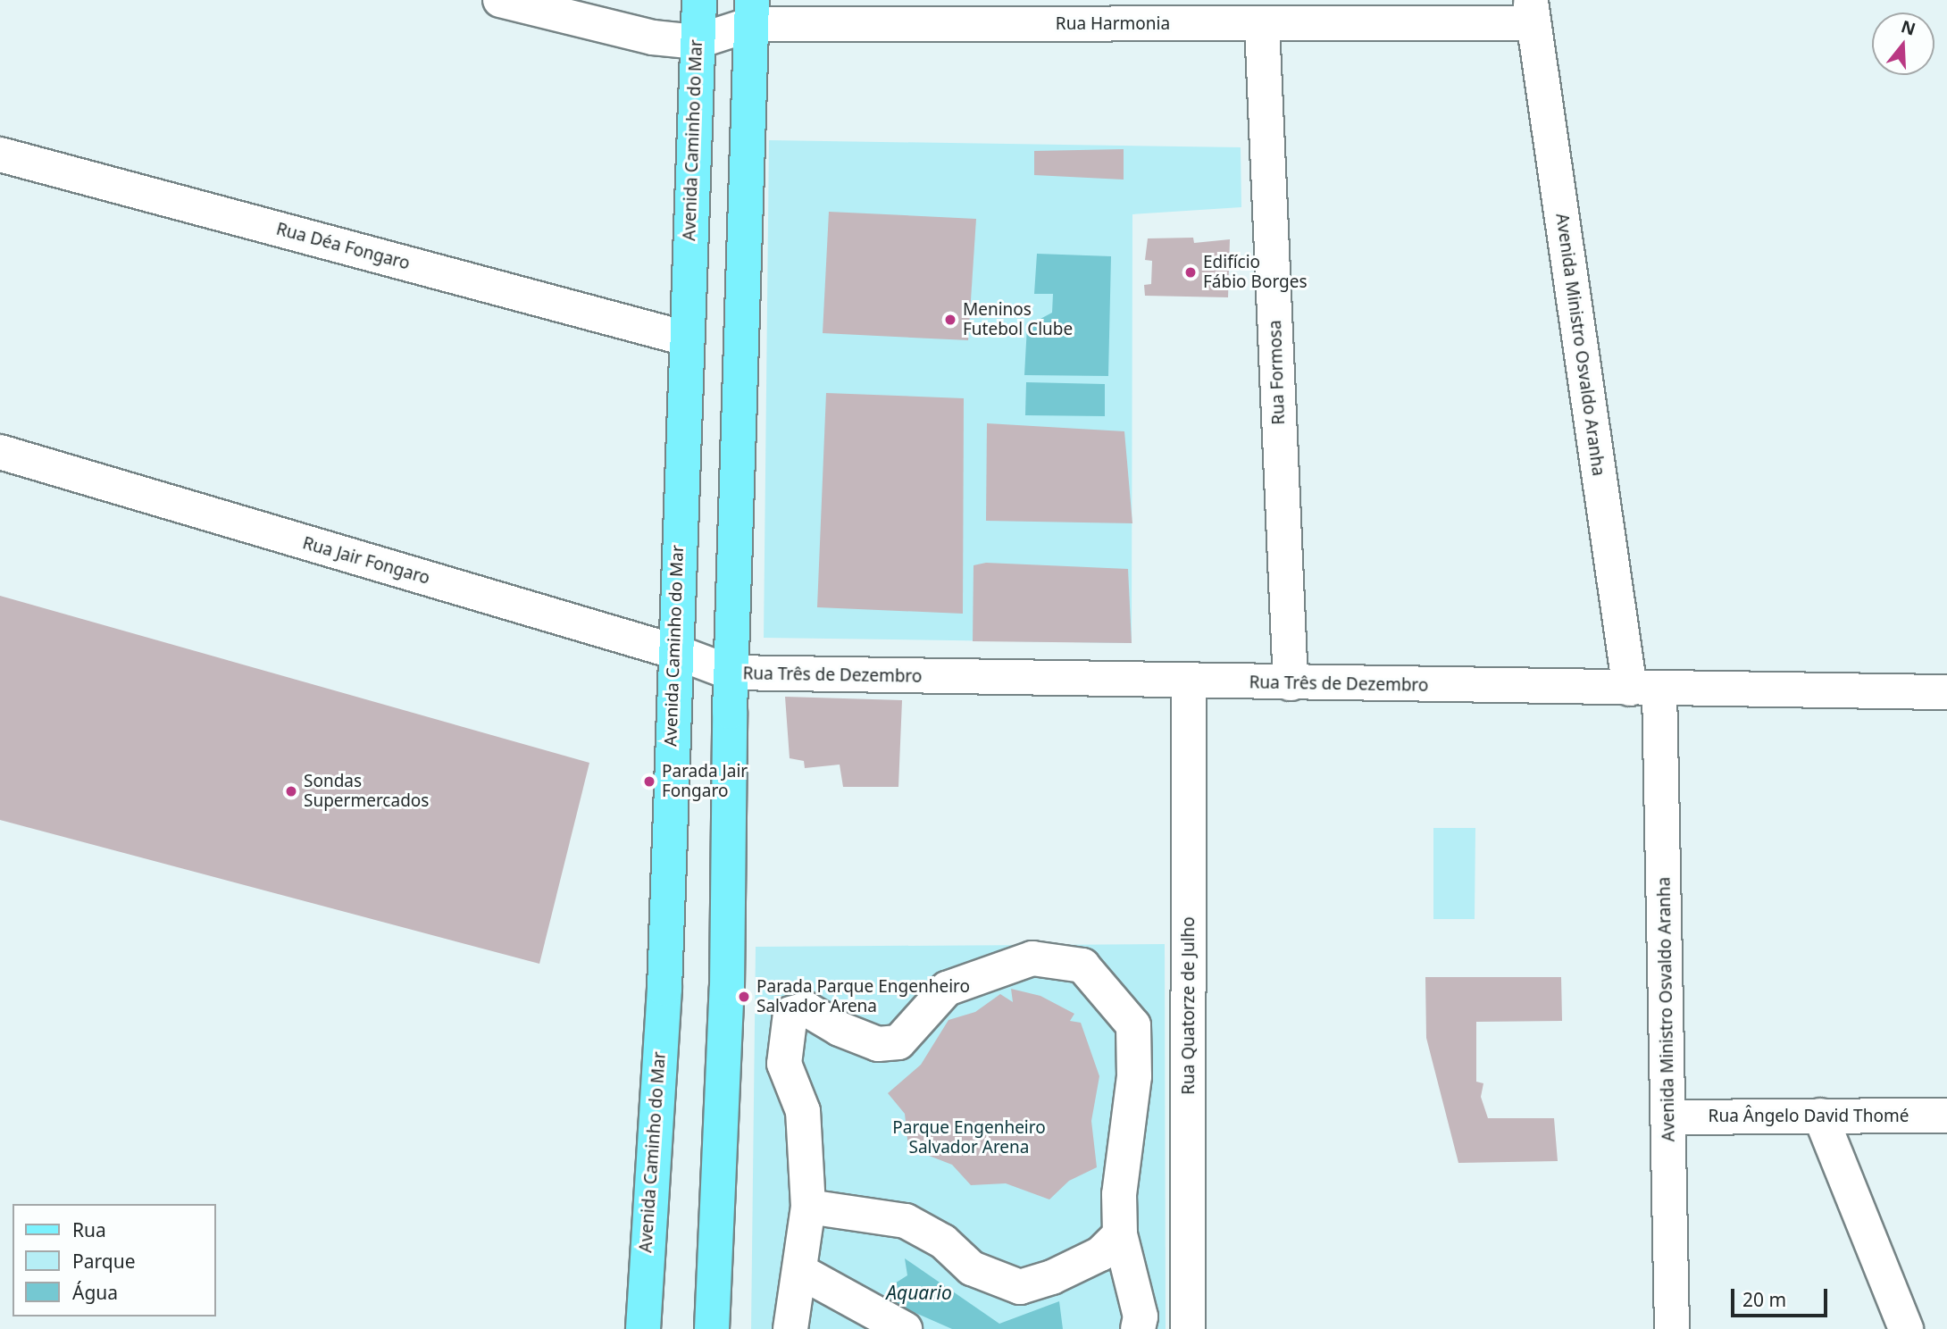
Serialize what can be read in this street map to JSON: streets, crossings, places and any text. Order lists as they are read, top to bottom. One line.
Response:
{"streets":{"main road":["Avenida Caminho do Mar"],"street":["Rua Harmonia","Rua Déa Fongaro","Avenida Ministro Osvaldo Aranha","Rua Formosa","Rua Jair Fongaro","Rua Três de Dezembro","Rua Quatorze de Julho","Rua Ângelo David Thomé"]},"crossings":[["Rua Harmonia","Avenida Caminho do Mar"],["Rua Harmonia","Avenida Ministro Osvaldo Aranha"],["Rua Harmonia","Rua Formosa"],["Avenida Caminho do Mar","Rua Déa Fongaro"],["Avenida Caminho do Mar","Rua Jair Fongaro"],["Avenida Ministro Osvaldo Aranha","Rua Três de Dezembro"],["Avenida Ministro Osvaldo Aranha","Rua Ângelo David Thomé"],["Rua Formosa","Rua Três de Dezembro"],["Rua Jair Fongaro","Rua Três de Dezembro"],["Rua Três de Dezembro","Rua Quatorze de Julho"]],"water":["Aquario"],"parks":["Parque Engenheiro Salvador Arena"],"places":["Edifício Fábio Borges","Meninos Futebol Clube","Parada Jair Fongaro","Sondas Supermercados","Parada Parque Engenheiro Salvador Arena"],"legend":["Rua","Parque","Água"],"scale_bar":"20 m","north":"top"}
